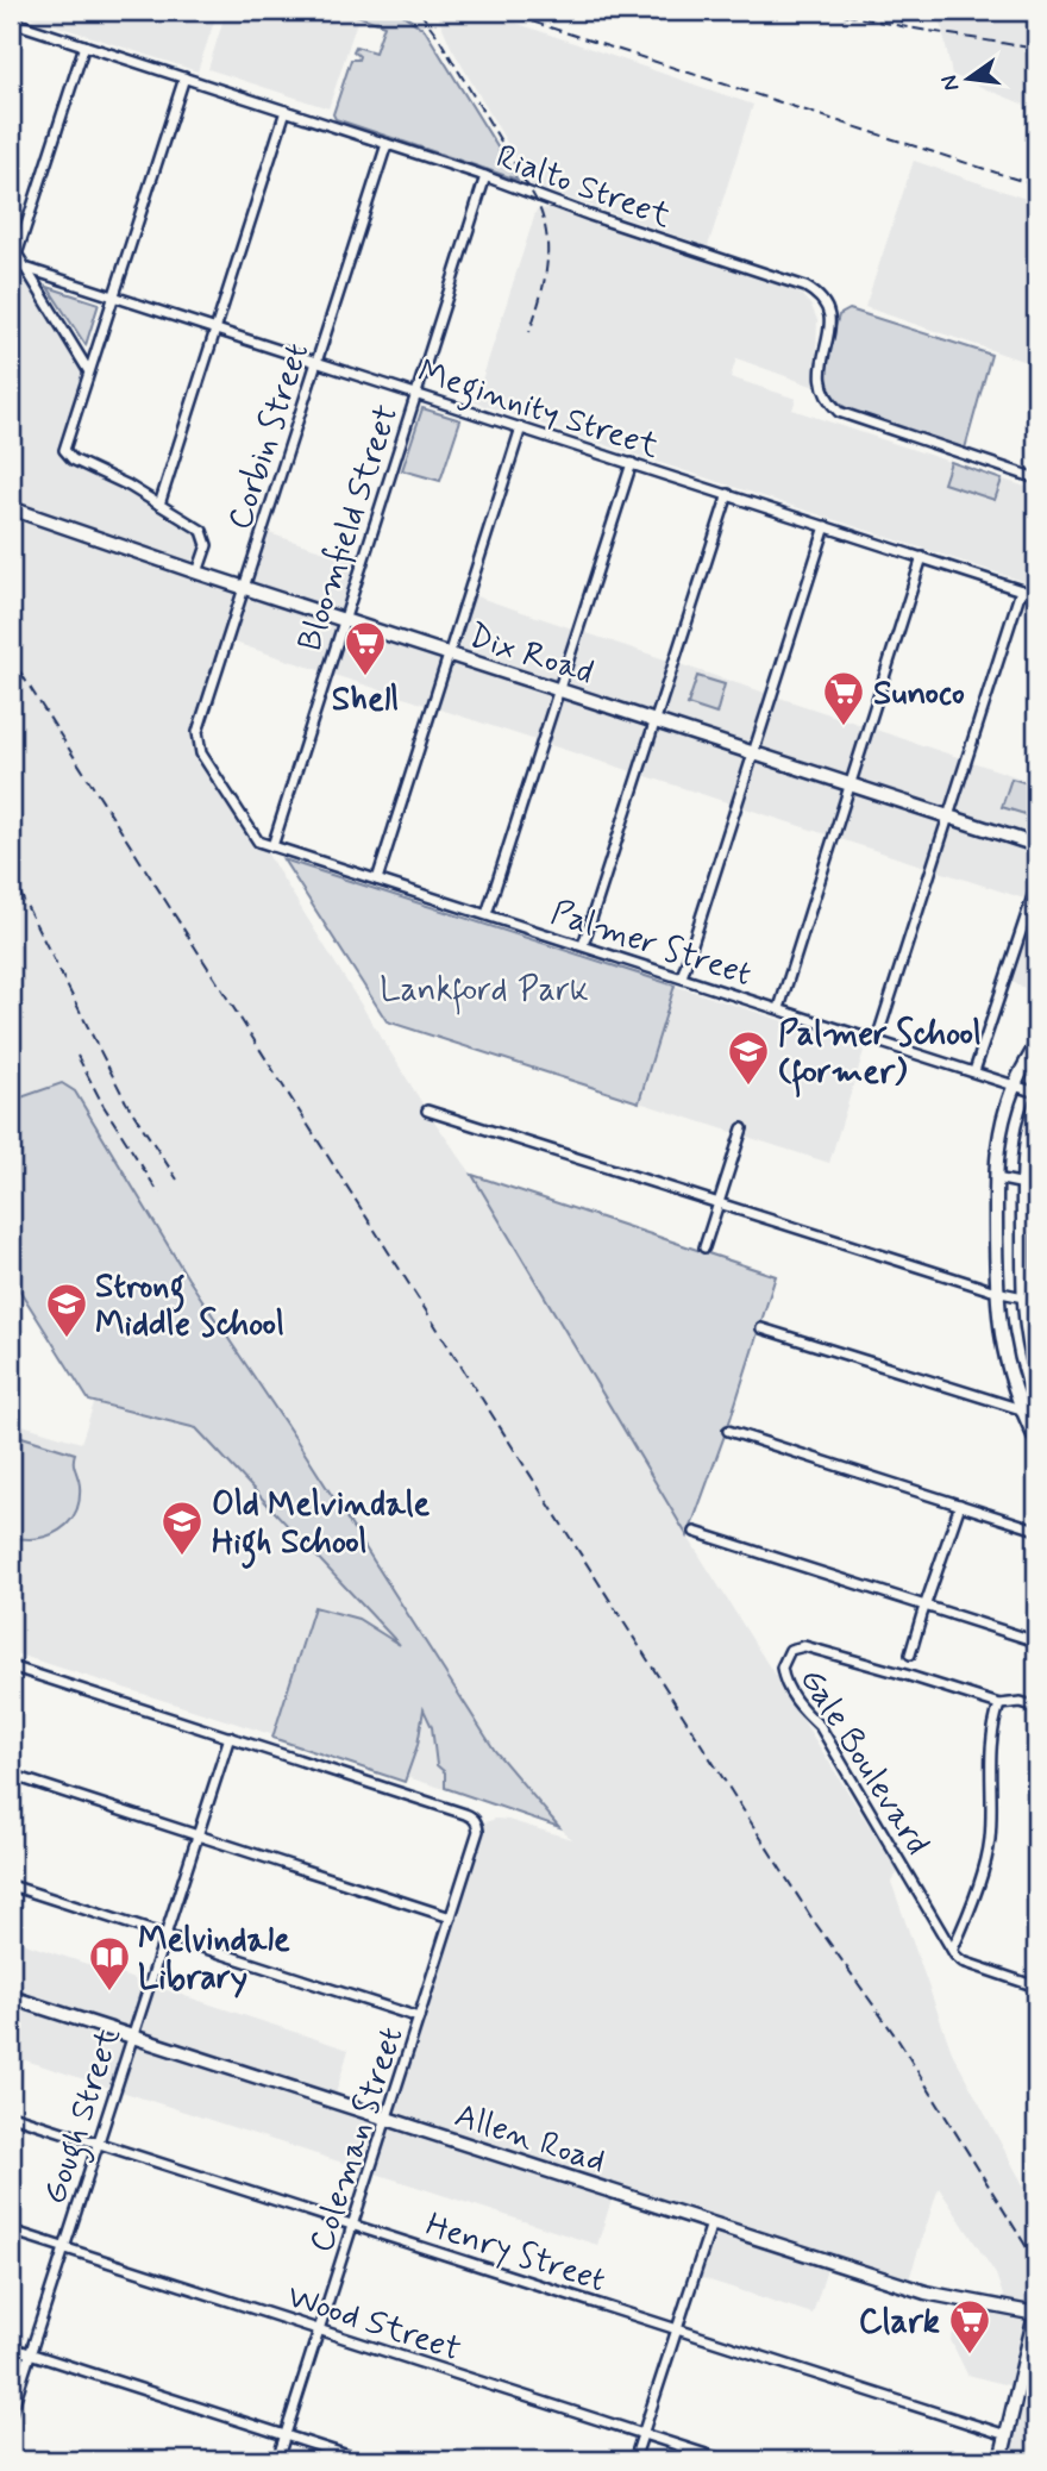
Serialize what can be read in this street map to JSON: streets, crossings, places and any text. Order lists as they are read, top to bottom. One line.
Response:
{"streets":{"main road":["Dix Road","Allen Road"],"street":["Rialto Street","Meginnity Street","Corbin Street","Bloomfield Street","Palmer Street","Gale Boulevard","Gough Street","Coleman Street","Henry Street","Wood Street"]},"crossings":[["Rialto Street","Corbin Street"],["Rialto Street","Bloomfield Street"],["Meginnity Street","Corbin Street"],["Meginnity Street","Bloomfield Street"],["Corbin Street","Bloomfield Street"],["Corbin Street","Dix Road"],["Corbin Street","Palmer Street"],["Bloomfield Street","Dix Road"],["Bloomfield Street","Palmer Street"],["Gough Street","Allen Road"],["Gough Street","Coleman Street"],["Gough Street","Henry Street"],["Gough Street","Wood Street"],["Allen Road","Coleman Street"],["Coleman Street","Henry Street"],["Coleman Street","Wood Street"]],"parks":["Lankford Park"],"places":{"supermarket":["Shell","Sunoco","Clark"],"school or university":["Palmer School (former)","Strong Middle School","Old Melvindale High School"],"library":["Melvindale Library"]},"north":"left"}
